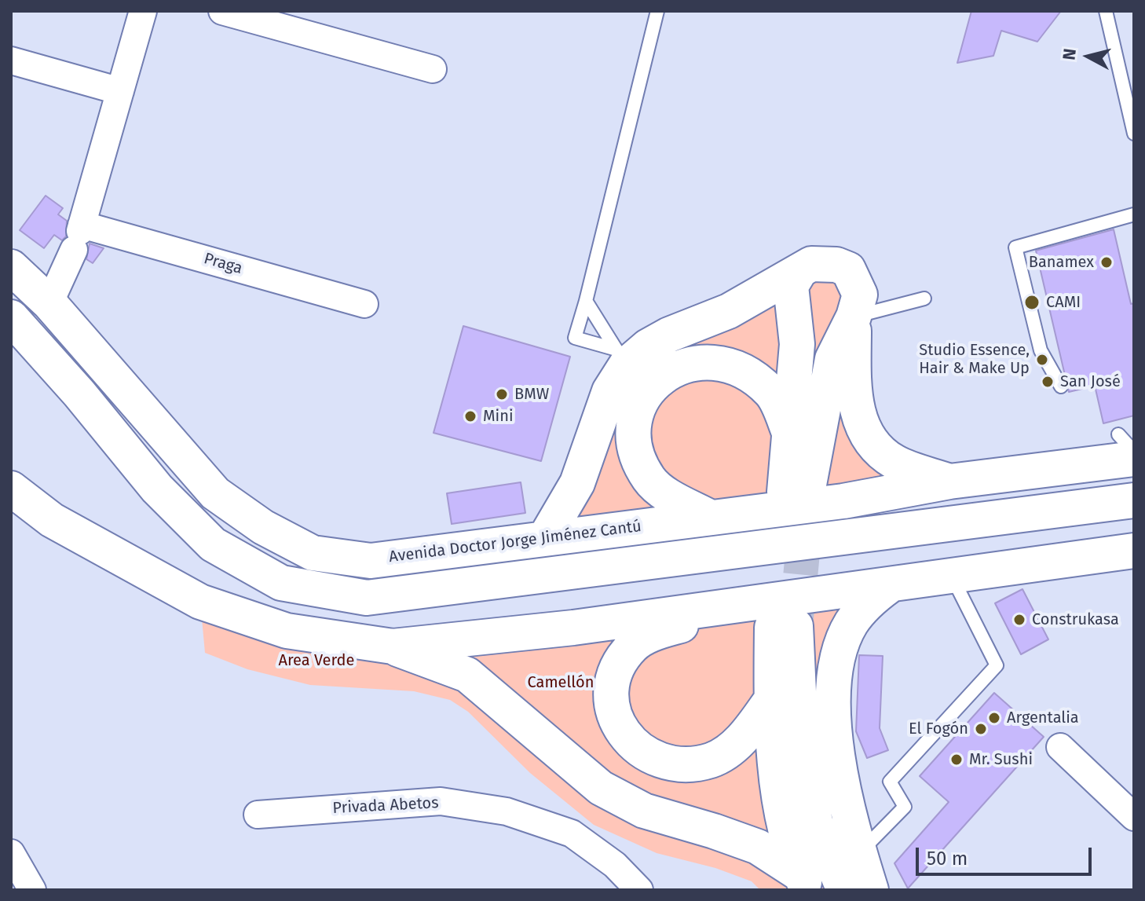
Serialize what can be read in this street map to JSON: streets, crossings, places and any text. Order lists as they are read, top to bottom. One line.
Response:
{"streets":{"main road":["Avenida Doctor Jorge Jiménez Cantú"],"street":["Praga","Privada Abetos"]},"parks":["Area Verde","Camellón"],"places":["Banamex","CAMI","Studio Essence, Hair & Make Up","San José","BMW","Mini","Construkasa","Argentalia","El Fogón","Mr. Sushi"],"scale_bar":"50 m","north":"left"}
